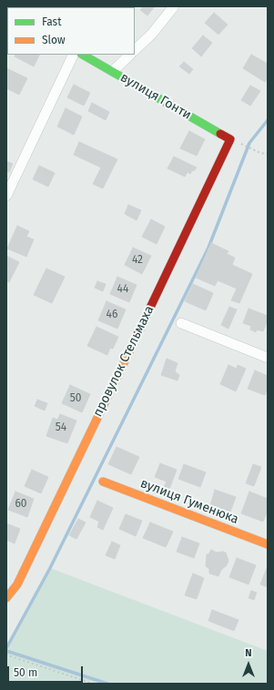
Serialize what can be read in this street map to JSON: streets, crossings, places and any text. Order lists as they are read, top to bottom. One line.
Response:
{"streets":{"street":["вулиця Гонти","провулок Стельмаха","вулиця Гуменюка"]},"crossings":[["вулиця Гонти","провулок Стельмаха"]],"house_numbers":["42","44","46","50","54","60"],"legend":["Fast","Slow"],"scale_bar":"50 m","north":"top"}
